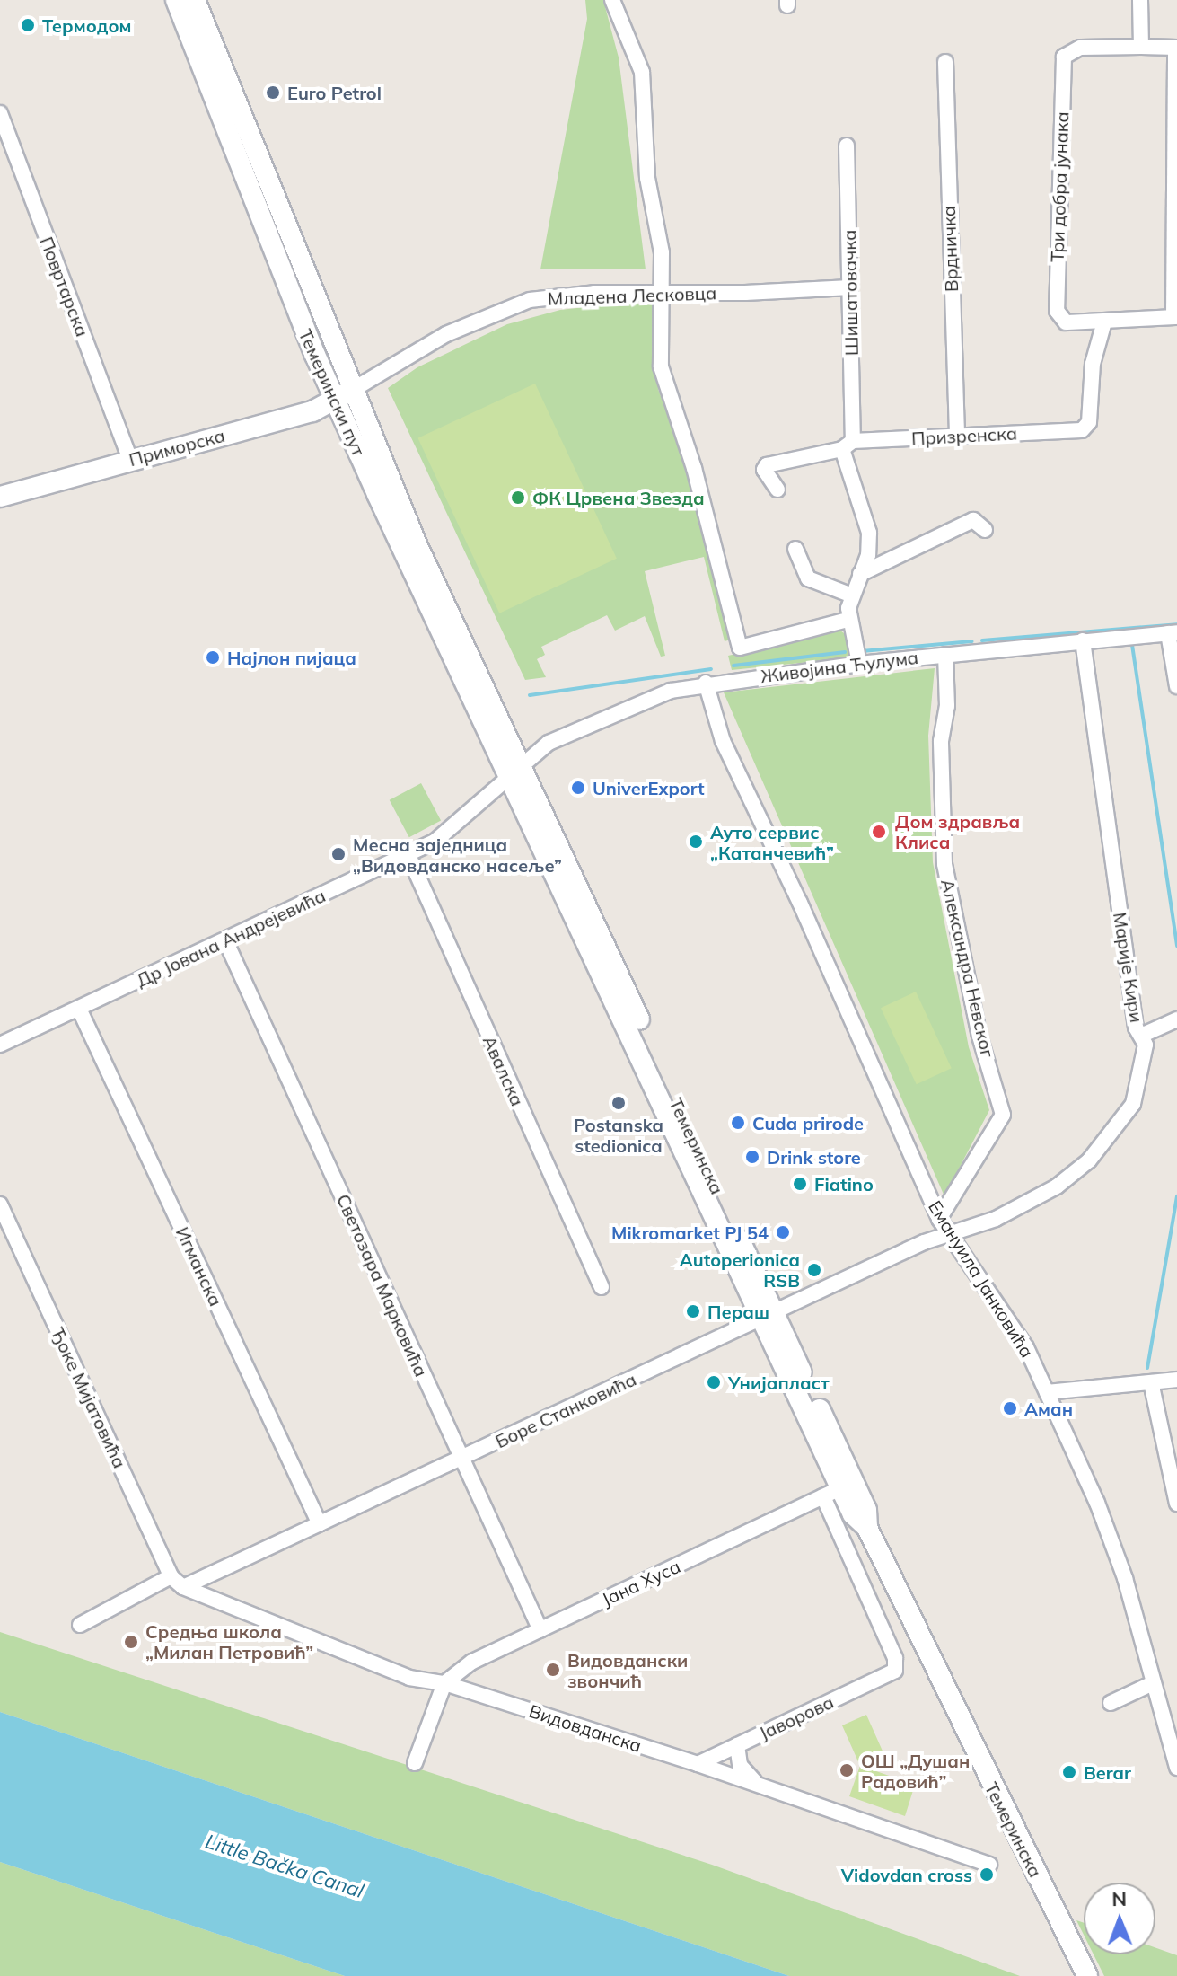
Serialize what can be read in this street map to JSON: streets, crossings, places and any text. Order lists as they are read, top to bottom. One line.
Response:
{"streets":{"main road":["Темерински пут","Приморска","Темеринска"],"street":["Три добра јунака","Врдничка","Повртарска","Шишатовачка","Младена Лесковца","Призренска","Живојина Ћулума","Др Јована Андрејевића","Марије Кири","Александра Невског","Авалска","Игманска","Емануила Јанковића","Светозара Марковића","Ђоке Мијатовића","Боре Станковића","Јана Хуса","Јаворова","Видовданска"]},"crossings":[["Три добра јунака","Призренска"],["Врдничка","Призренска"],["Повртарска","Приморска"],["Шишатовачка","Младена Лесковца"],["Шишатовачка","Призренска"],["Младена Лесковца","Темерински пут"],["Младена Лесковца","Приморска"],["Темерински пут","Приморска"],["Темерински пут","Живојина Ћулума"],["Темерински пут","Др Јована Андрејевића"],["Темерински пут","Темеринска"],["Живојина Ћулума","Др Јована Андрејевића"],["Живојина Ћулума","Марије Кири"],["Живојина Ћулума","Александра Невског"],["Живојина Ћулума","Темеринска"],["Живојина Ћулума","Емануила Јанковића"],["Др Јована Андрејевића","Авалска"],["Др Јована Андрејевића","Темеринска"],["Др Јована Андрејевића","Игманска"],["Др Јована Андрејевића","Светозара Марковића"],["Марије Кири","Емануила Јанковића"],["Марије Кири","Боре Станковића"],["Александра Невског","Емануила Јанковића"],["Темеринска","Боре Станковића"],["Темеринска","Јана Хуса"],["Темеринска","Јаворова"],["Игманска","Боре Станковића"],["Емануила Јанковића","Боре Станковића"],["Светозара Марковића","Боре Станковића"],["Светозара Марковића","Јана Хуса"],["Ђоке Мијатовића","Боре Станковића"],["Ђоке Мијатовића","Видовданска"],["Боре Станковића","Видовданска"],["Јана Хуса","Јаворова"],["Јана Хуса","Видовданска"],["Јаворова","Видовданска"]],"water":["Little Bačka Canal"],"places":["Термодом","Euro Petrol","ФК Црвена Звезда","Најлон пијаца","UniverExport","Дом здравља Клиса","Ауто сервис „Катанчевић”","Месна заједница „Видовданско насеље”","Postanska stedionica","Cuda prirode","Drink store","Fiatino","Mikromarket PJ 54","Autoperionica RSB","Пераш","Унијапласт","Аман","Средња школа „Милан Петровић”","Видовдански звончић","ОШ „Душан Радовић”","Berar","Vidovdan cross"],"north":"top"}
